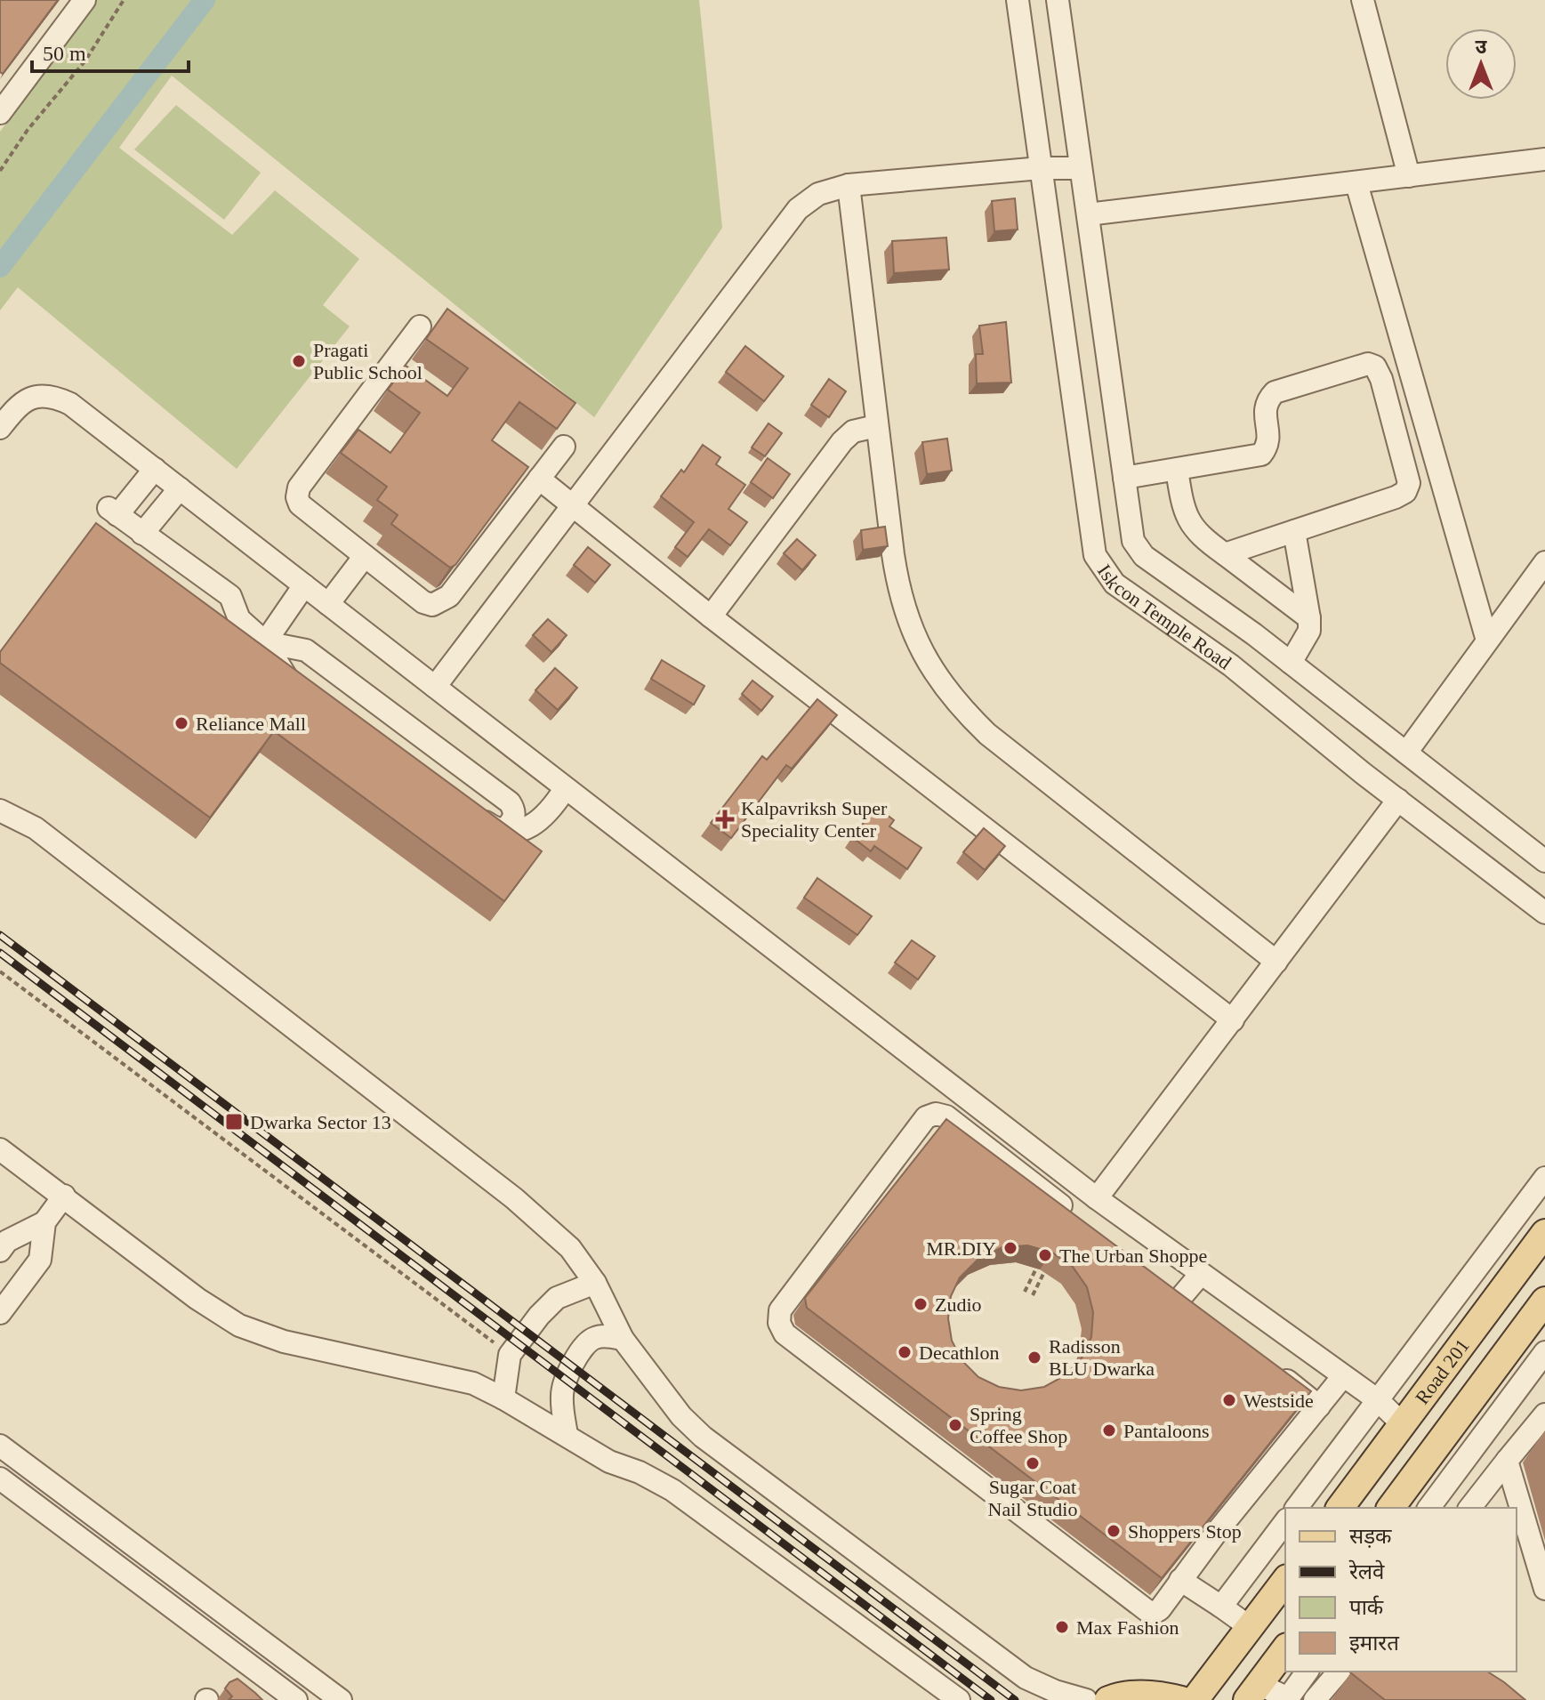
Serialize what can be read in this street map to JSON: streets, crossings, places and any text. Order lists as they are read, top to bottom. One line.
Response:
{"streets":{"main road":["Road 201"],"street":["Iskcon Temple Road"]},"places":{"other":["Pragati Public School","Reliance Mall","MR.DIY","The Urban Shoppe","Zudio","Decathlon","Radisson BLU Dwarka","Westside","Spring Coffee Shop","Pantaloons","Sugar Coat Nail Studio","Shoppers Stop","Max Fashion"],"health":["Kalpavriksh Super Speciality Center"],"transit":["Dwarka Sector 13"]},"legend":["सड़क","रेलवे","पार्क","इमारत"],"scale_bar":"50 m","north":"top"}
